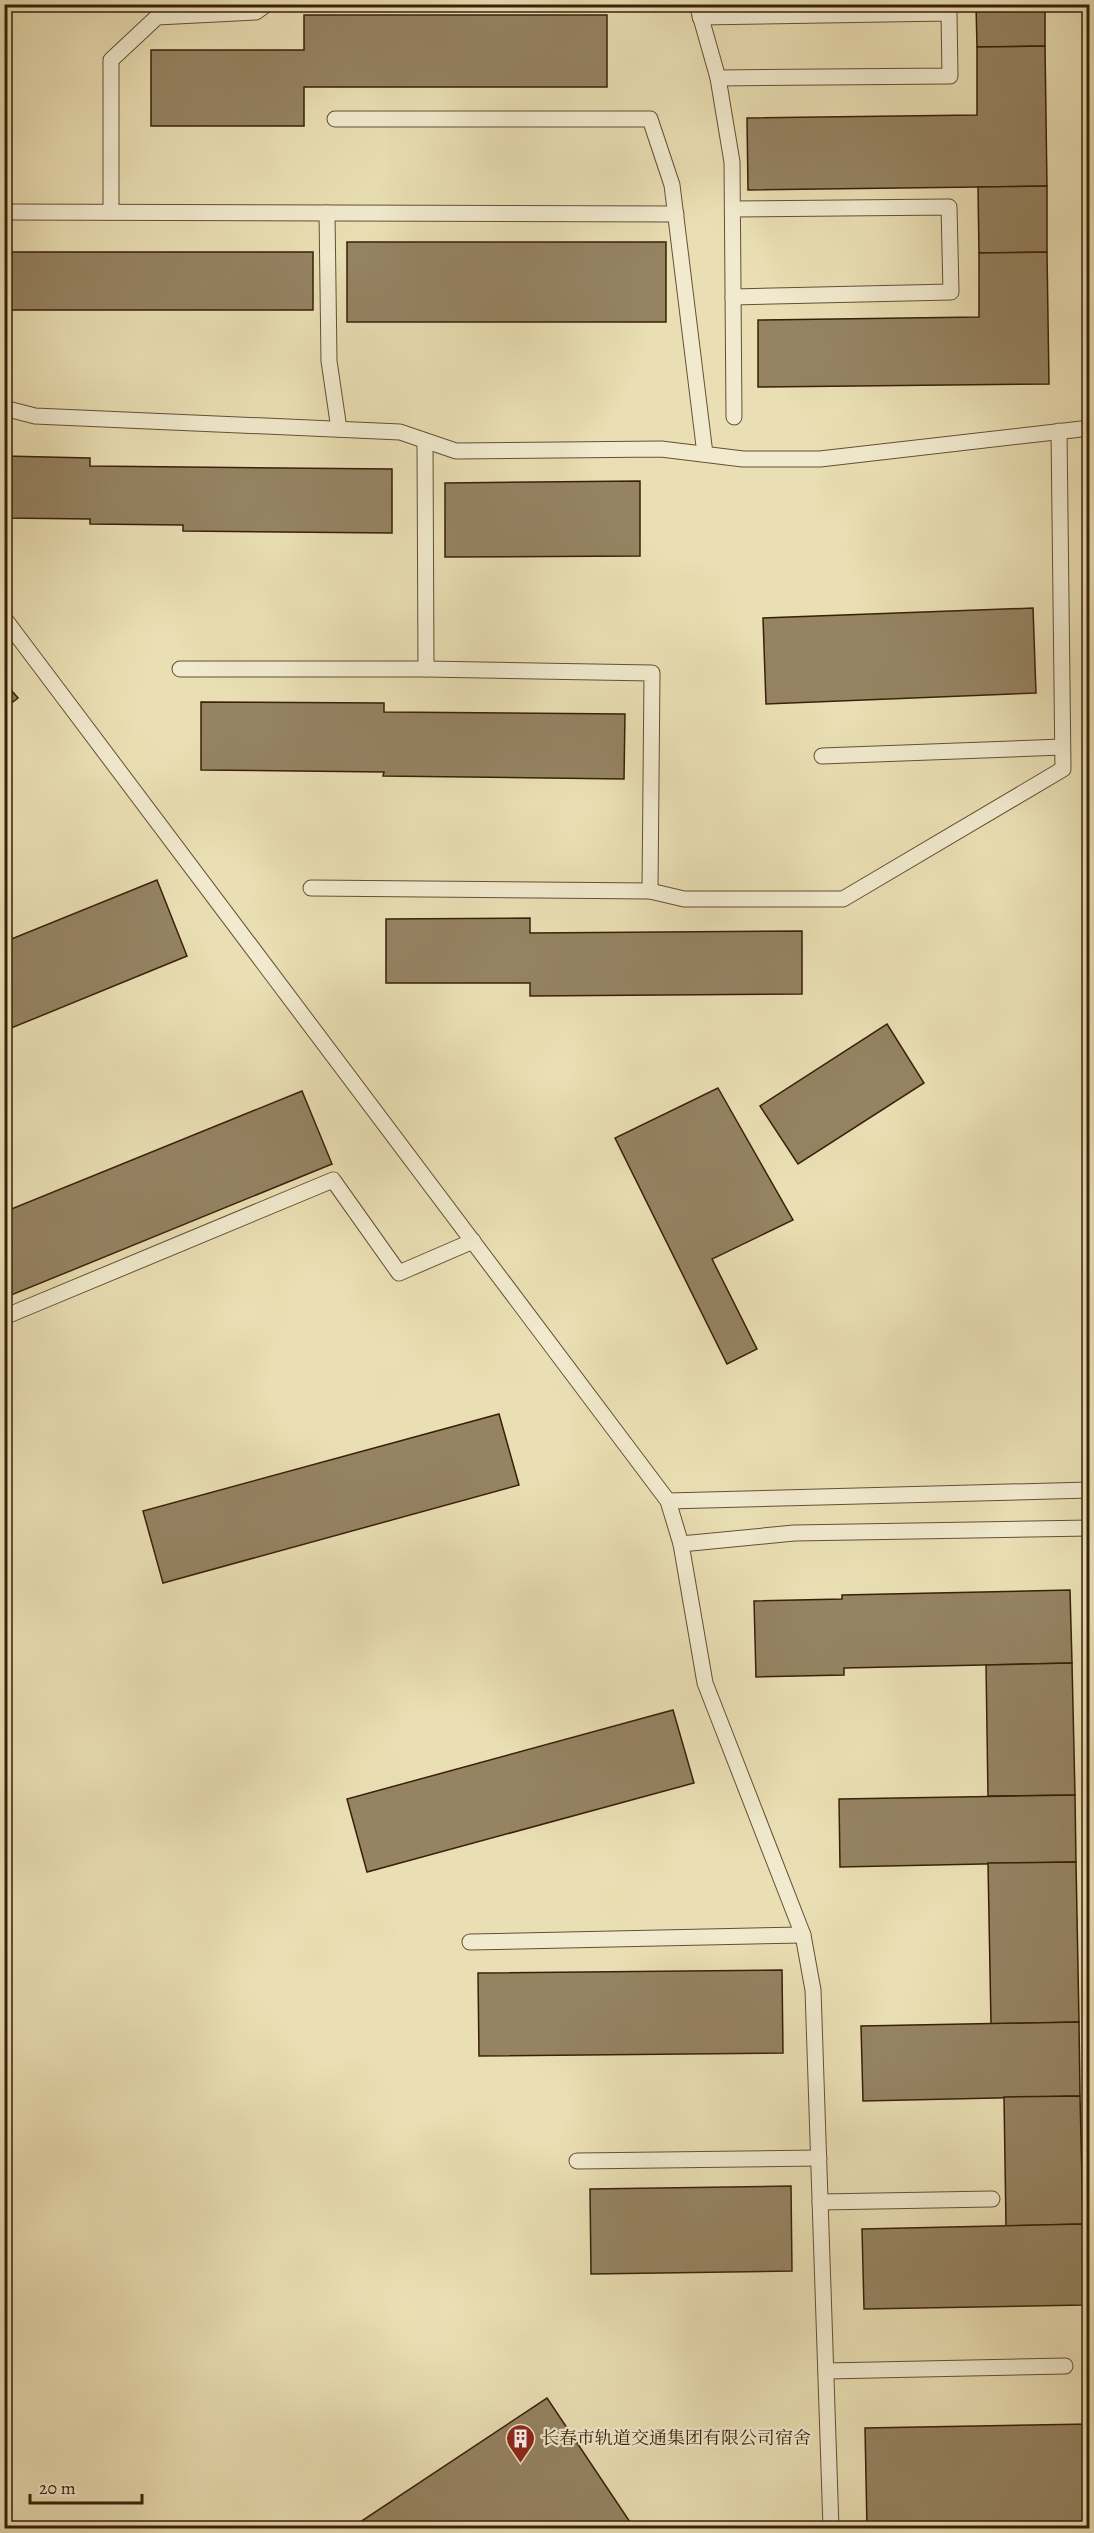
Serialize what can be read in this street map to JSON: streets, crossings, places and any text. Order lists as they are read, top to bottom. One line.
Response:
{"places":{"building":["长春市轨道交通集团有限公司宿舍"]},"scale_bar":"20 m"}
